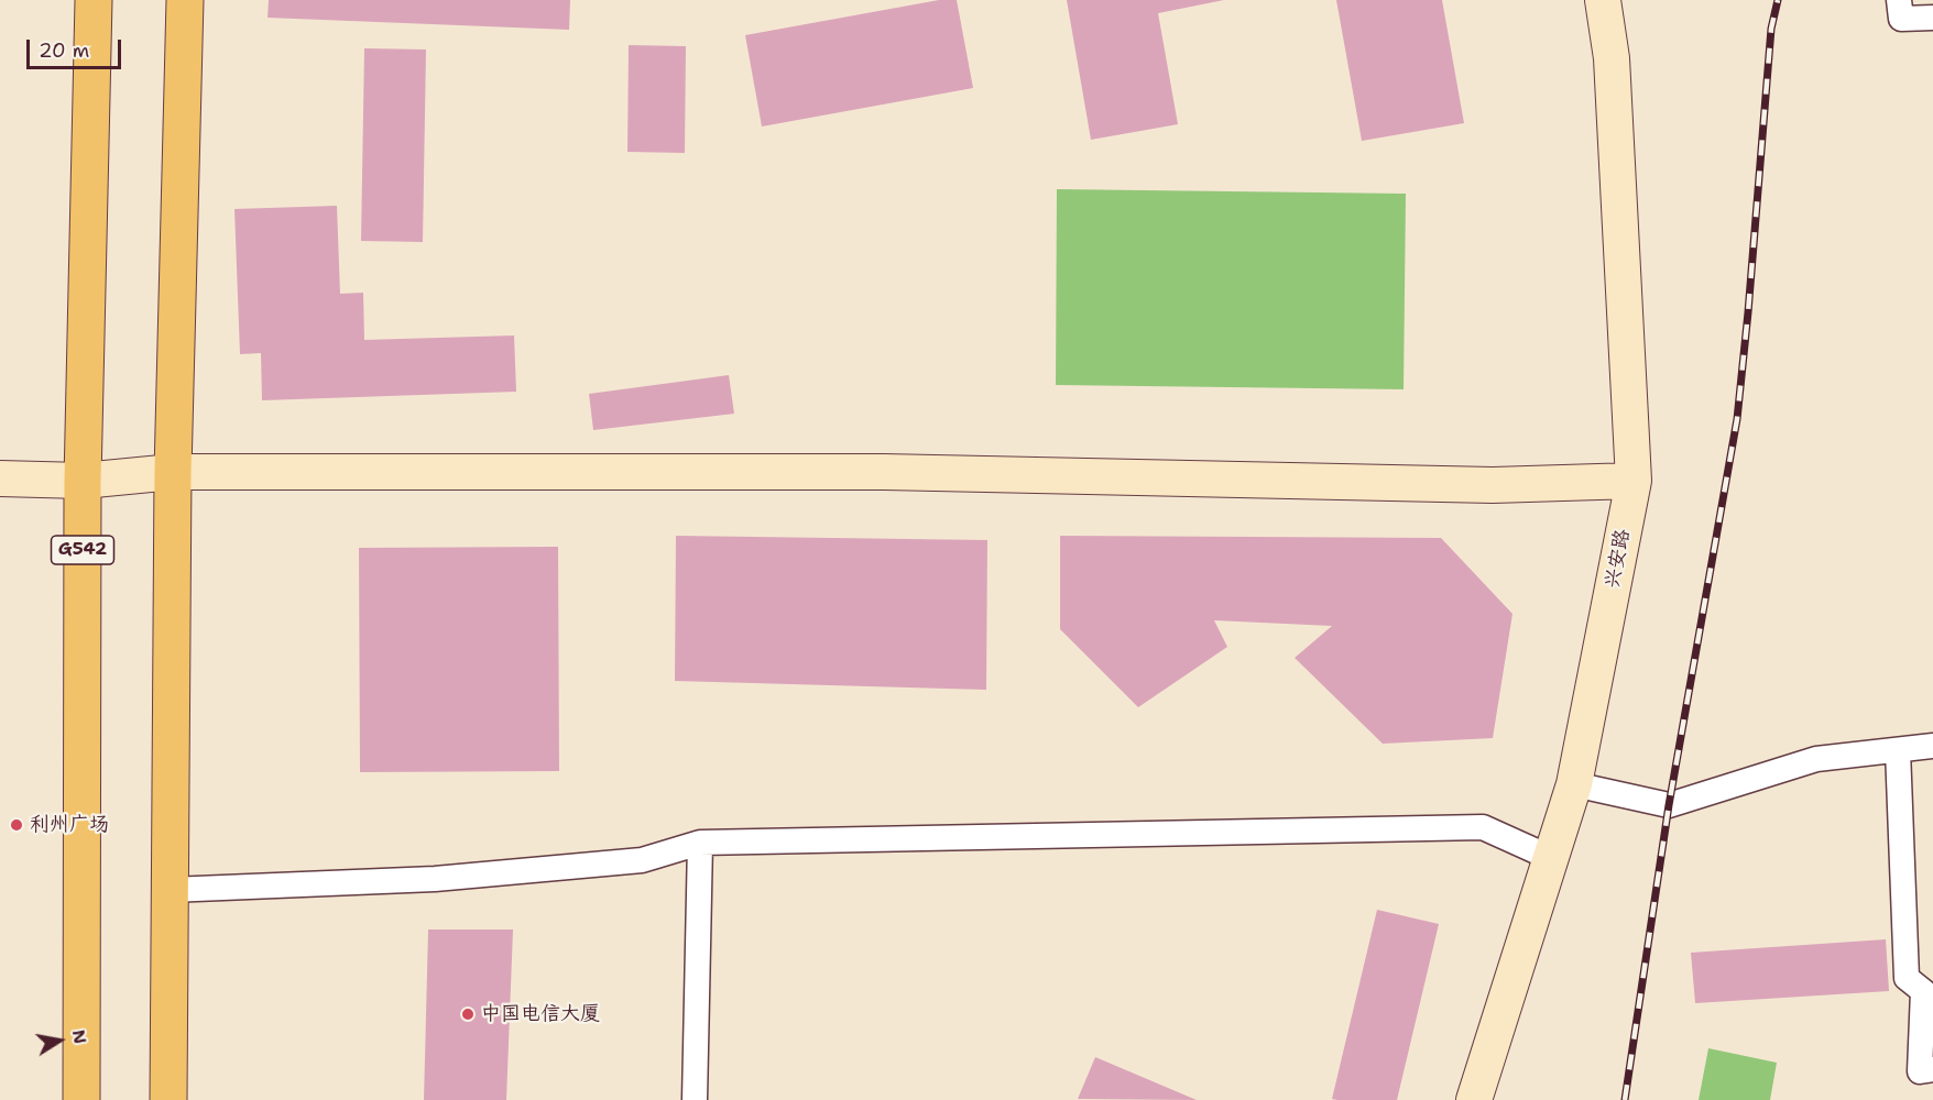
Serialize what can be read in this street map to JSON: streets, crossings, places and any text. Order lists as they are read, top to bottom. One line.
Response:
{"streets":{"highway":["G542"],"street":["兴安路"]},"places":["利州广场","中国电信大厦"],"scale_bar":"20 m","north":"right"}
